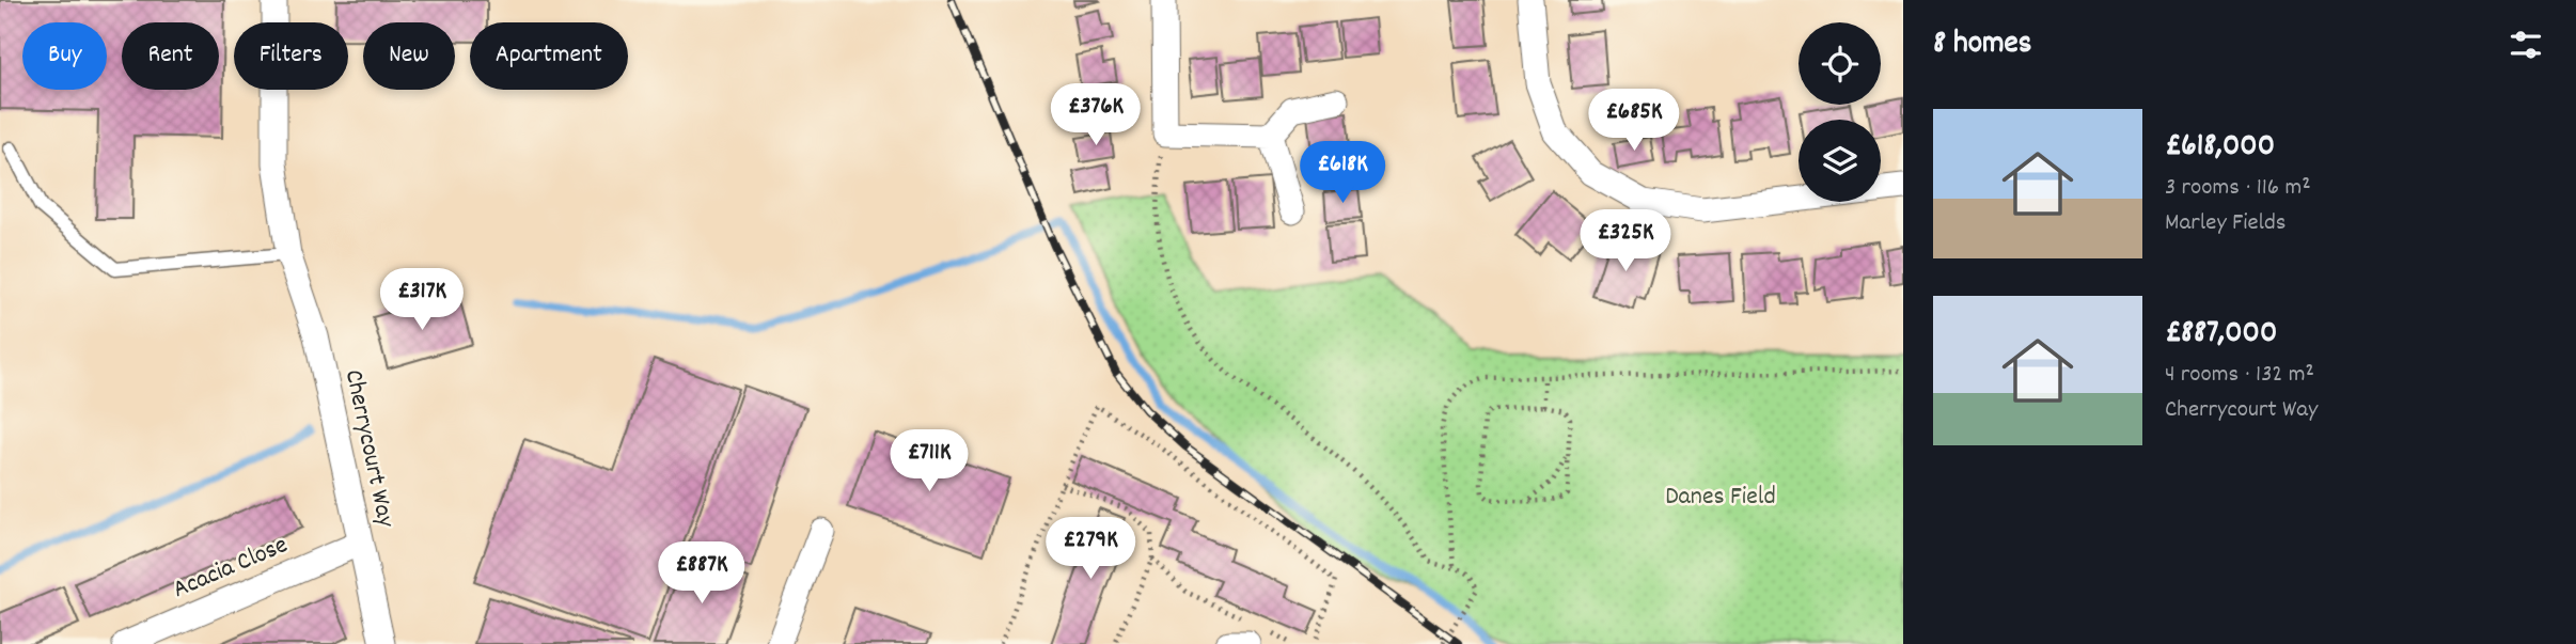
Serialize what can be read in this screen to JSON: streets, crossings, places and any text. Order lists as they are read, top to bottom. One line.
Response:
{"streets":{"street":["Cherrycourt Way","Acacia Close"]},"crossings":[["Cherrycourt Way","Acacia Close"]],"parks":["Danes Field"],"page":{"heading":"8 homes","chip":["Buy","Rent","Filters","New","Apartment"],"price":["£376K","£685K","£618K","£325K","£317K","£711K","£279K","£887K"],"list":[{"name":"£618,000","note":"3 rooms · 116 m² · Marley Fields"},{"name":"£887,000","note":"4 rooms · 132 m² · Cherrycourt Way"}]}}
